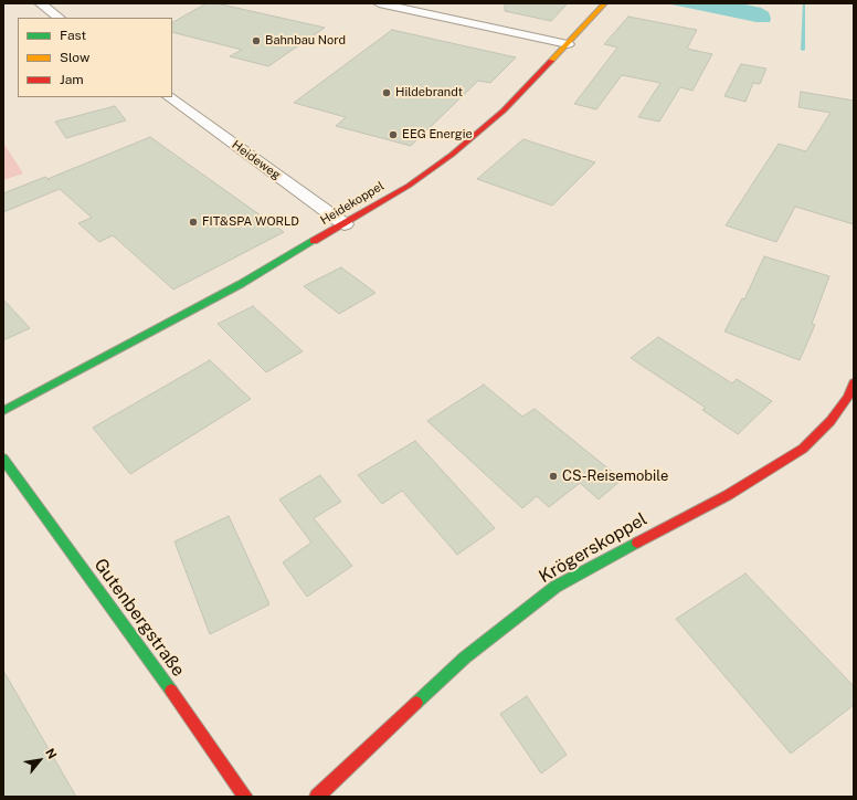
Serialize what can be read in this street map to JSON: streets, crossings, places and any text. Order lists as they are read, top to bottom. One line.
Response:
{"streets":{"street":["Heideweg","Heidekoppel","Krögerskoppel","Gutenbergstraße"]},"crossings":[["Heideweg","Heidekoppel"]],"places":["Bahnbau Nord","Hildebrandt","EEG Energie","FIT&SPA WORLD","CS-Reisemobile"],"legend":["Fast","Slow","Jam"],"north":"top right"}
